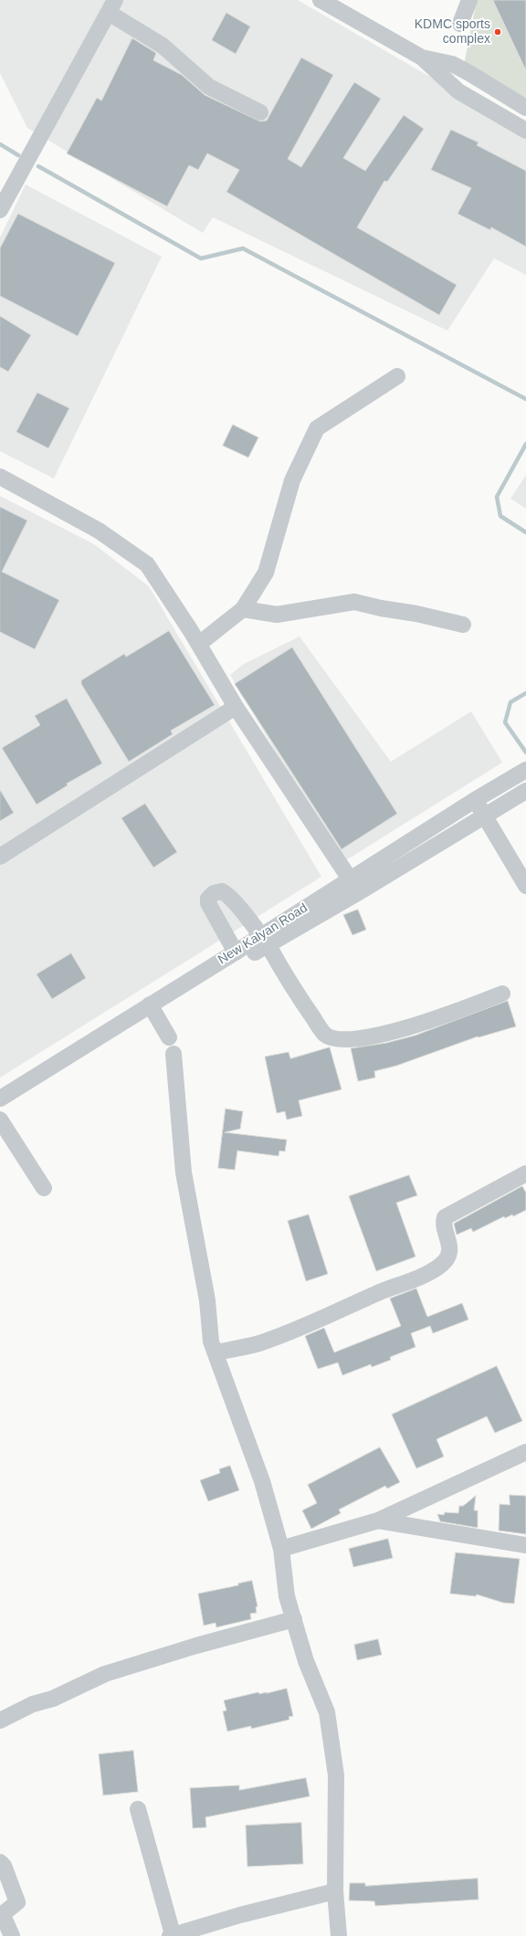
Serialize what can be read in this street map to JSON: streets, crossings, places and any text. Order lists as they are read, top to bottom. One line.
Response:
{"streets":{"street":["New Kalyan Road"]},"places":["KDMC sports complex"]}
